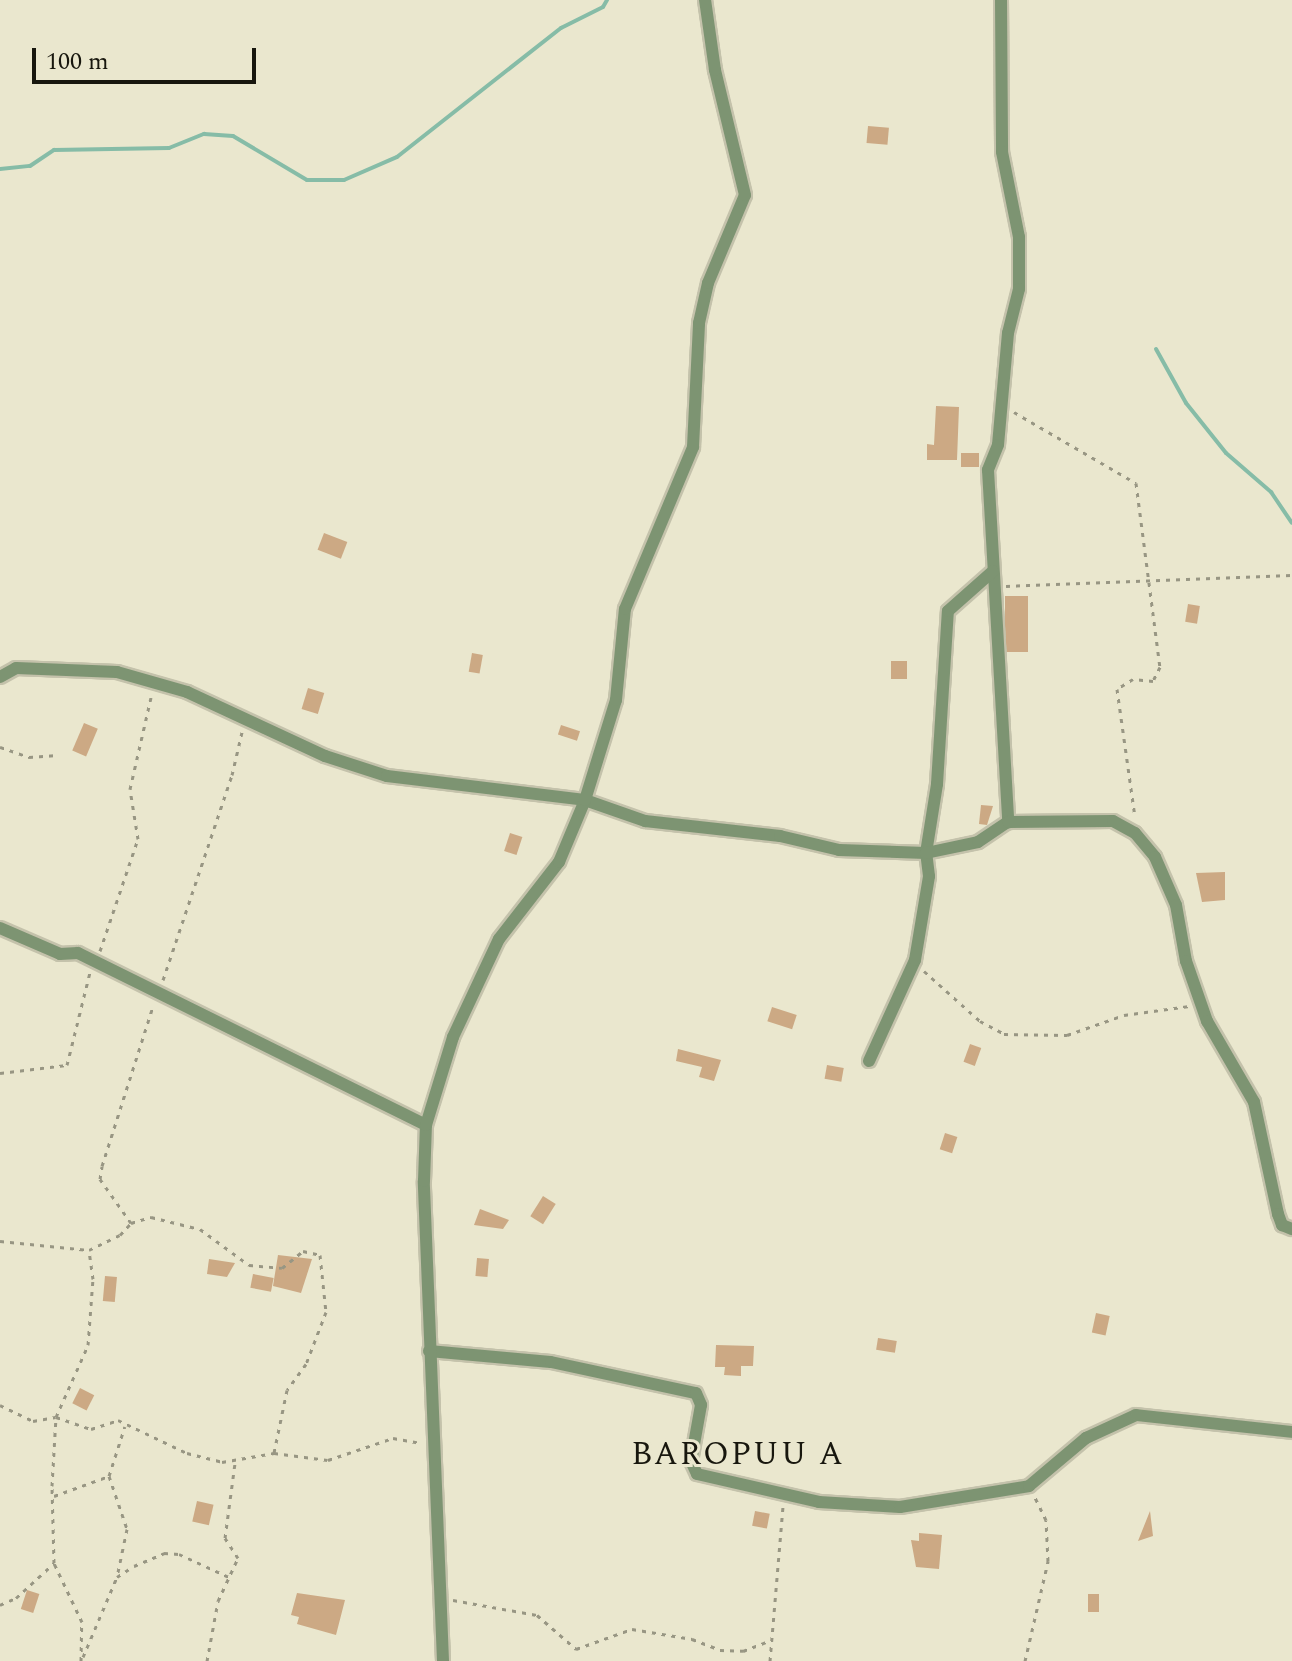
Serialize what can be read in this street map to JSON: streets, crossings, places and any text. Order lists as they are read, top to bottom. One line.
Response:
{"districts":["BAROPUU A"],"scale_bar":"100 m"}
